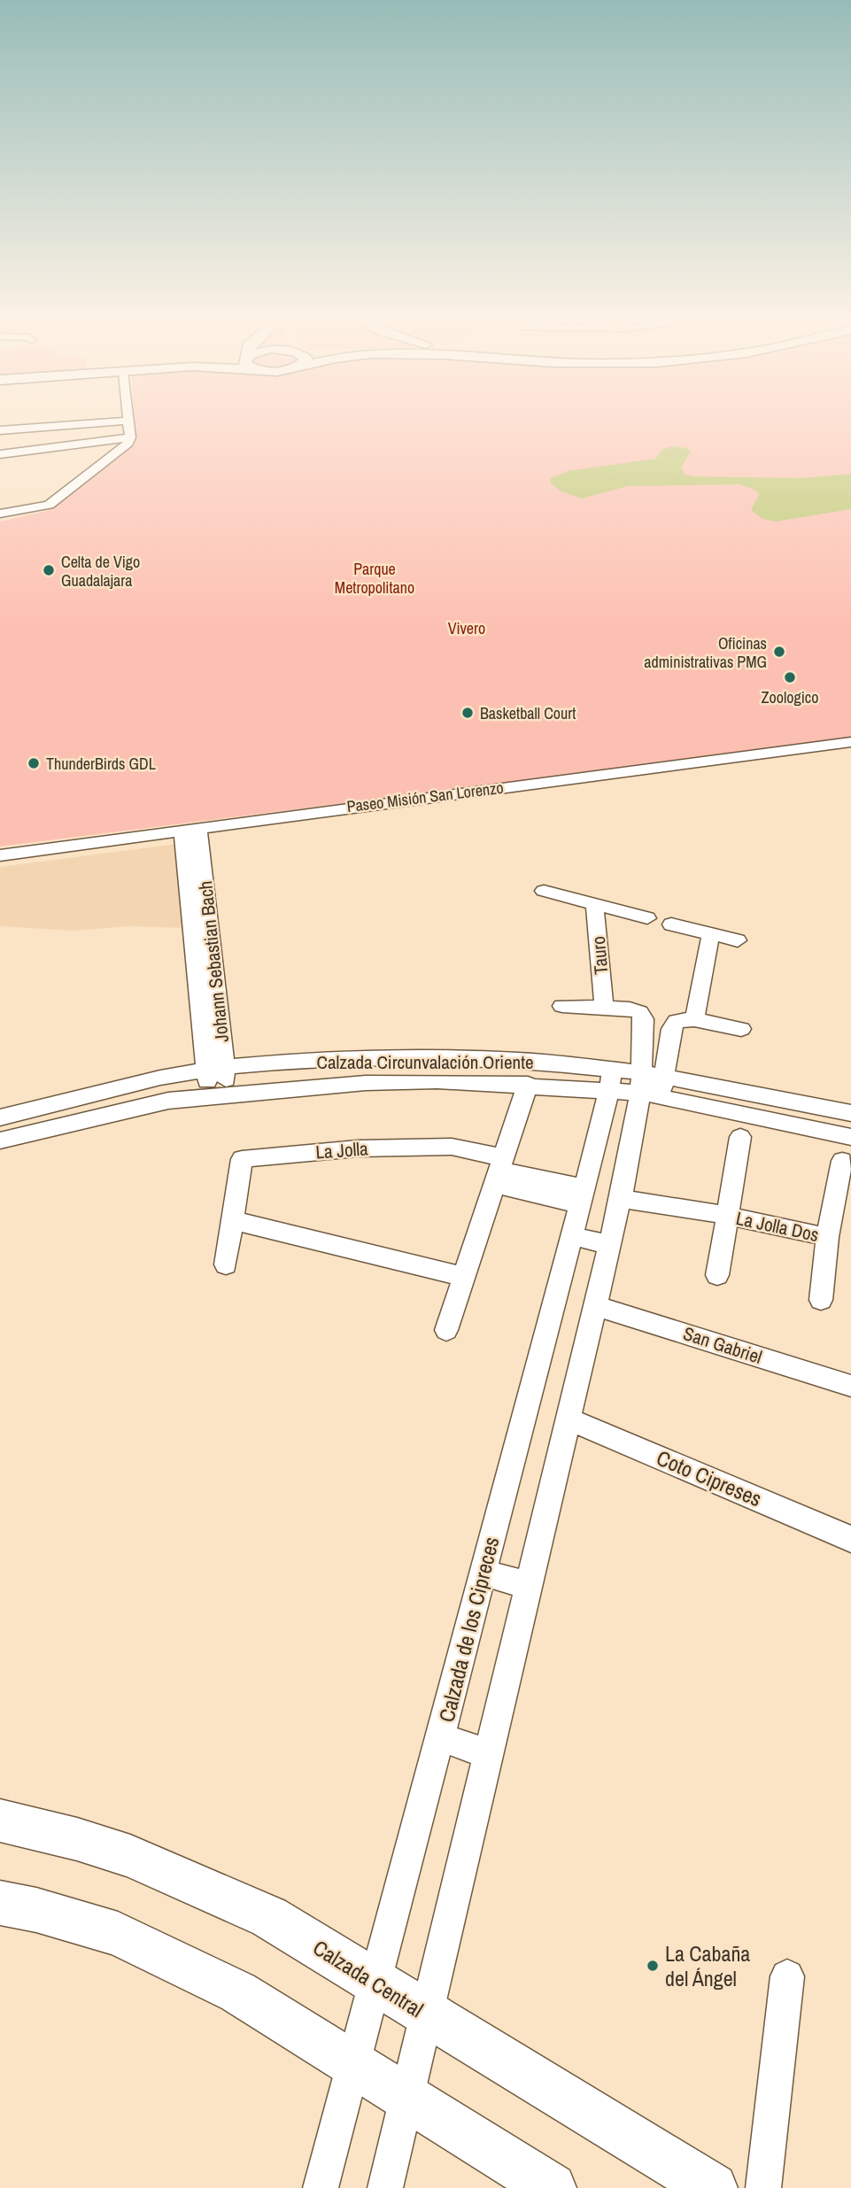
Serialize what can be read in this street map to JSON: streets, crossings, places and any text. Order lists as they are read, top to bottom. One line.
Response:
{"streets":{"street":["Paseo Misión San Lorenzo","Tauro","Johann Sebastian Bach","Calzada Circunvalación Oriente","La Jolla","La Jolla Dos","San Gabriel","Coto Cipreses","Calzada de los Cipreces","Calzada Central"]},"crossings":[["Paseo Misión San Lorenzo","Johann Sebastian Bach"],["Johann Sebastian Bach","Calzada Circunvalación Oriente"],["Calzada Circunvalación Oriente","Calzada de los Cipreces"],["La Jolla","Calzada de los Cipreces"],["Calzada de los Cipreces","Calzada Central"]],"parks":["Parque Metropolitano","Vivero"],"places":["Celta de Vigo Guadalajara","Oficinas administrativas PMG","Zoologico","Basketball Court","ThunderBirds GDL","La Cabaña del Ángel"]}
